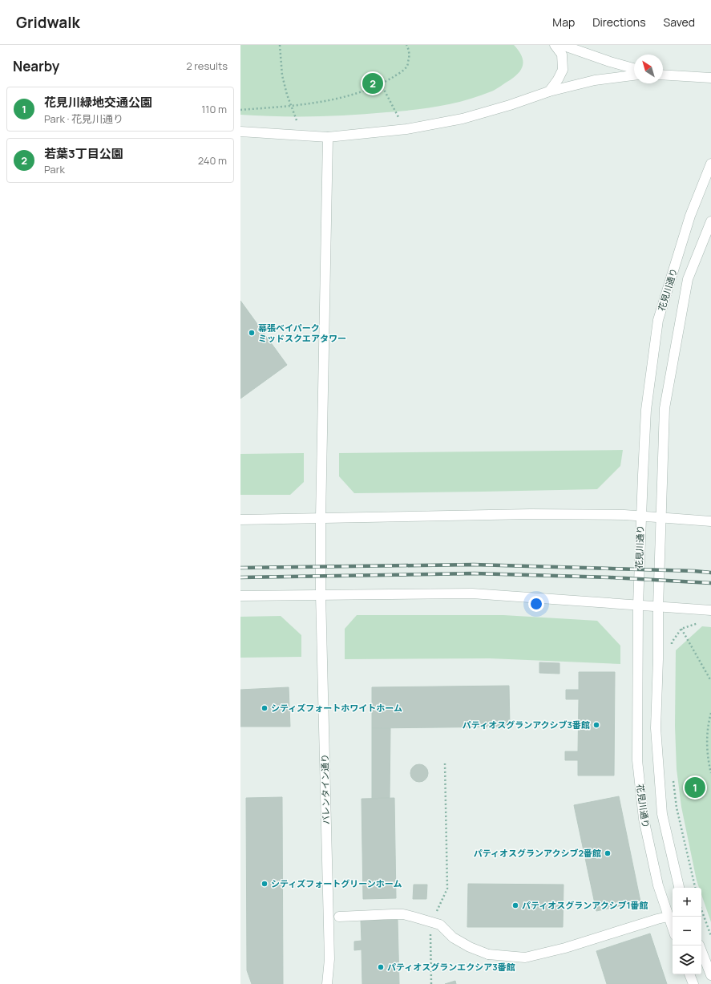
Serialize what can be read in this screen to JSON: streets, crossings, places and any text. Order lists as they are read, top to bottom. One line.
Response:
{"streets":{"street":["花見川通り","バレンタイン通り"]},"places":["幕張ベイパーク ミッドスクエアタワー","シティズフォートホワイトホーム","パティオスグランアクシブ3番館","パティオスグランアクシブ2番館","シティズフォートグリーンホーム","パティオスグランアクシブ1番館","パティオスグランエクシア3番館"],"north":"top left","page":{"header":"Gridwalk","nav":["Map","Directions","Saved"],"heading":["Nearby","2 results"],"pins":["2","1"],"list":[{"mark":"1","name":"花見川緑地交通公園","note":"Park · 花見川通り","value":"110 m"},{"mark":"2","name":"若葉3丁目公園","note":"Park","value":"240 m"}],"map_buttons":["+","−"]}}
